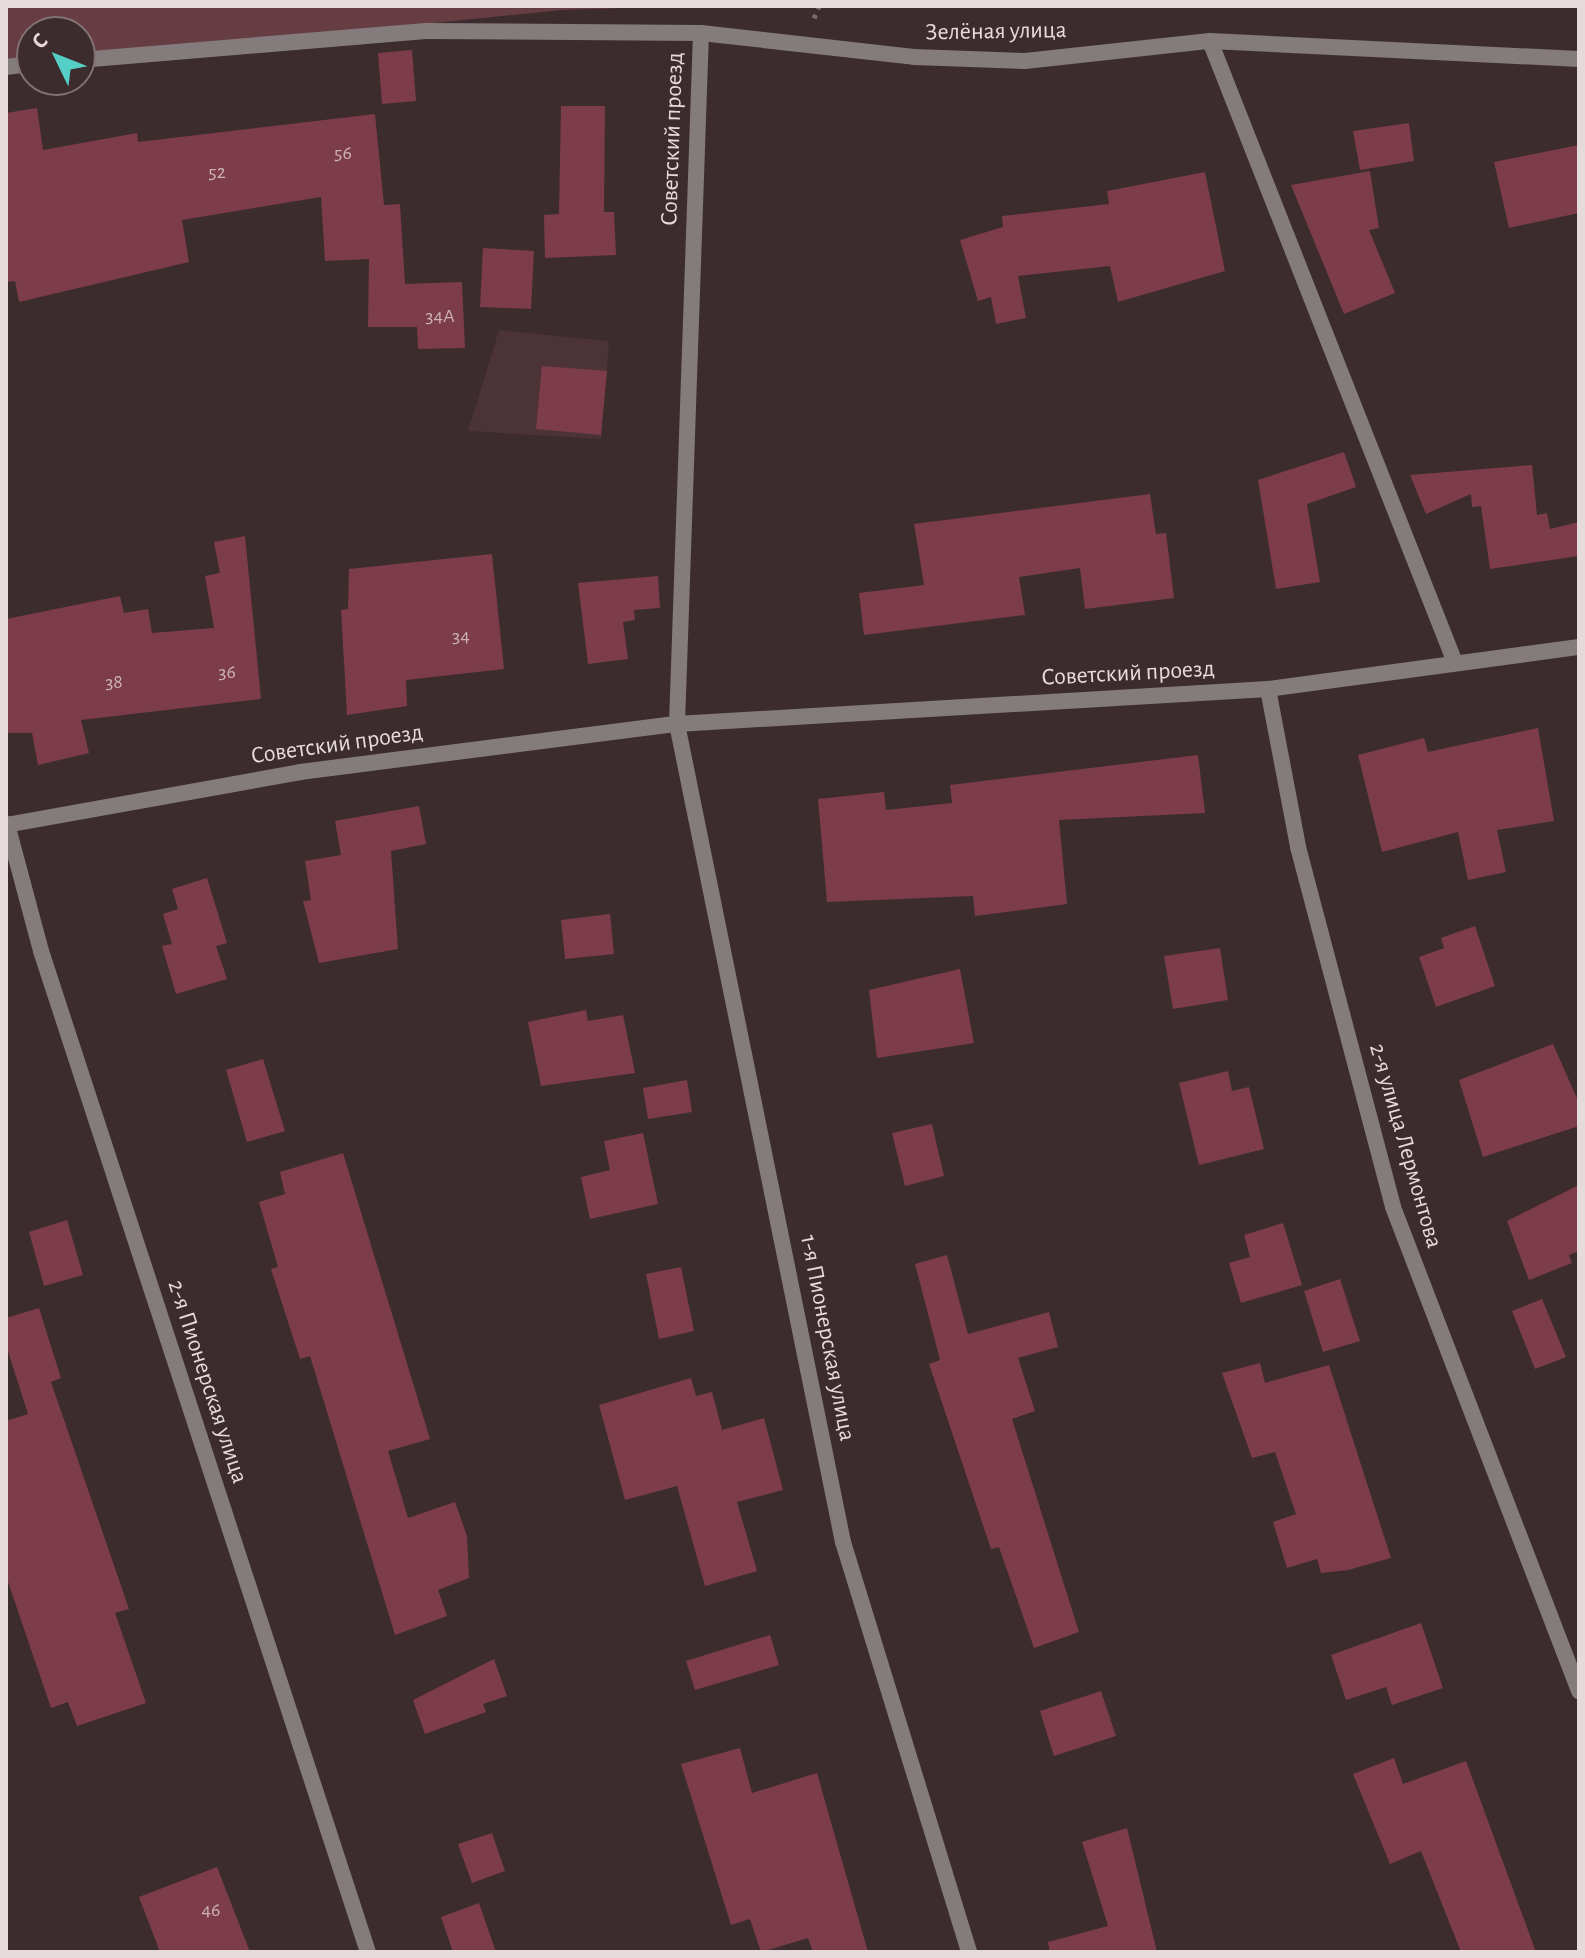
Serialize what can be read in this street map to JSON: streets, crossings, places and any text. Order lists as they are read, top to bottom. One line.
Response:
{"streets":{"street":["Зелёная улица","Советский проезд","2-я улица Лермонтова","1-я Пионерская улица","2-я Пионерская улица"]},"crossings":[["Зелёная улица","Советский проезд"],["Советский проезд","2-я улица Лермонтова"],["Советский проезд","1-я Пионерская улица"],["Советский проезд","2-я Пионерская улица"]],"house_numbers":["56","52","34А","34","36","38","46"],"north":"top left"}
